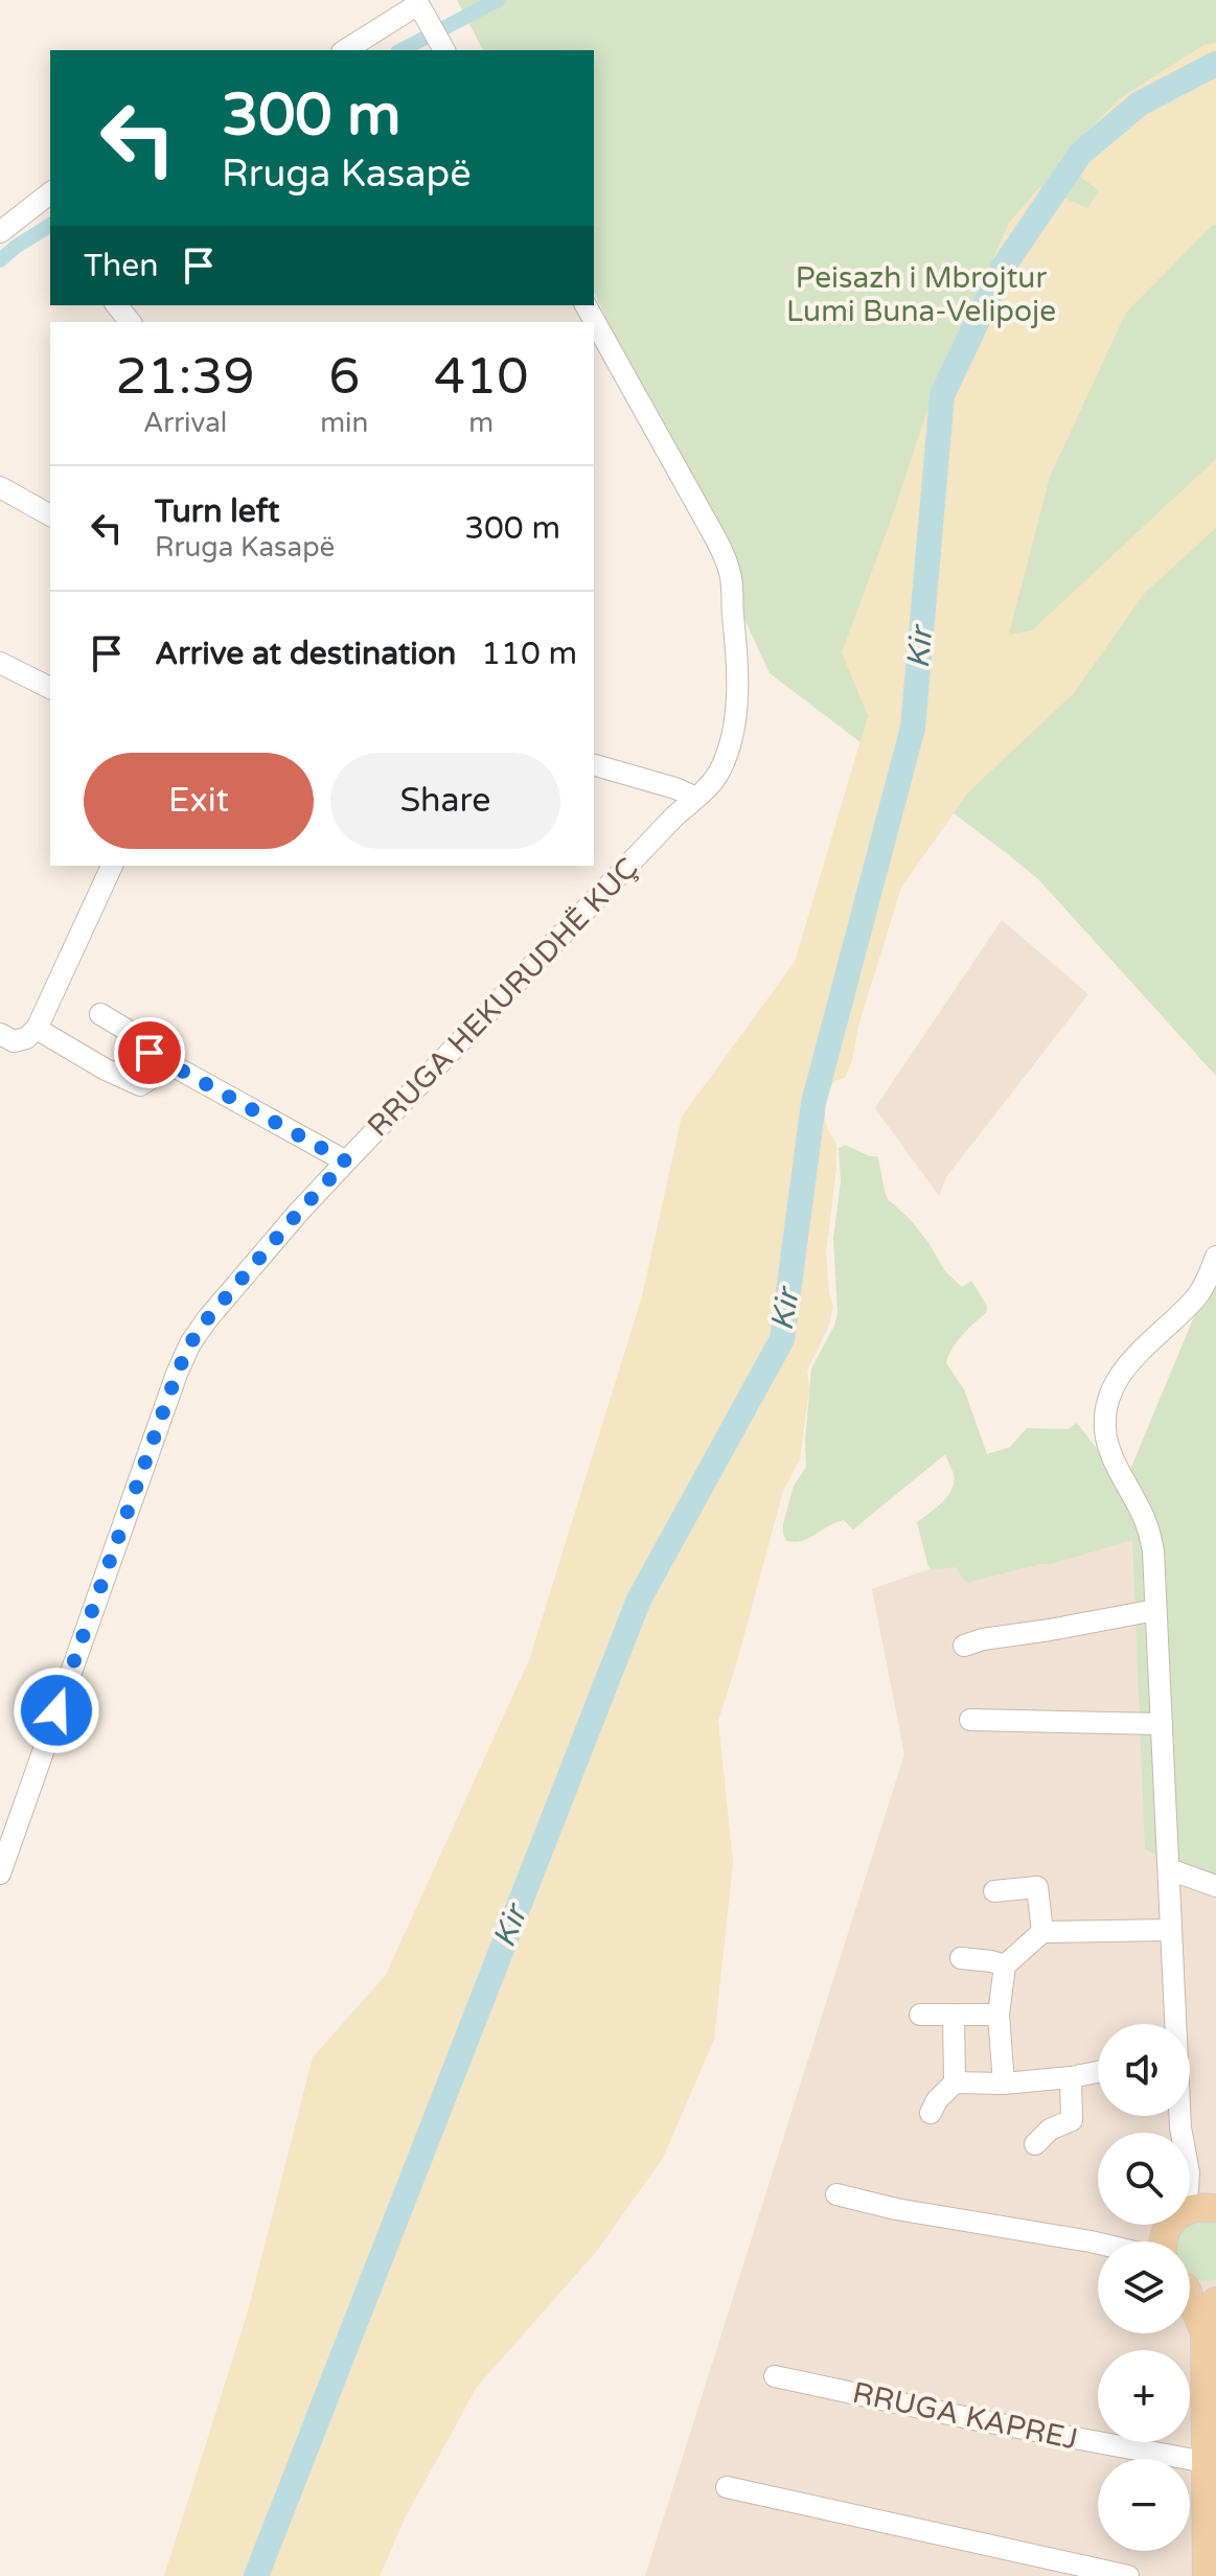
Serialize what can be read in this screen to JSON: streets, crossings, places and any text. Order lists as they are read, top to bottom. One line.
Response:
{"streets":{"street":["RRUGA HEKURUDHË KUÇ","RRUGA KAPREJ"]},"water":["Kir"],"parks":["Peisazh i Mbrojtur Lumi Buna-Velipoje"],"page":{"turn":["300 m","Rruga Kasapë"],"then":"Then","eta":["21:39","Arrival","6","min","410","m"],"list":[{"name":"Turn left","note":"Rruga Kasapë","value":"300 m"},{"name":"Arrive at destination","value":"110 m"}],"buttons":["Exit","Share"],"map_buttons":["+","−"]}}
